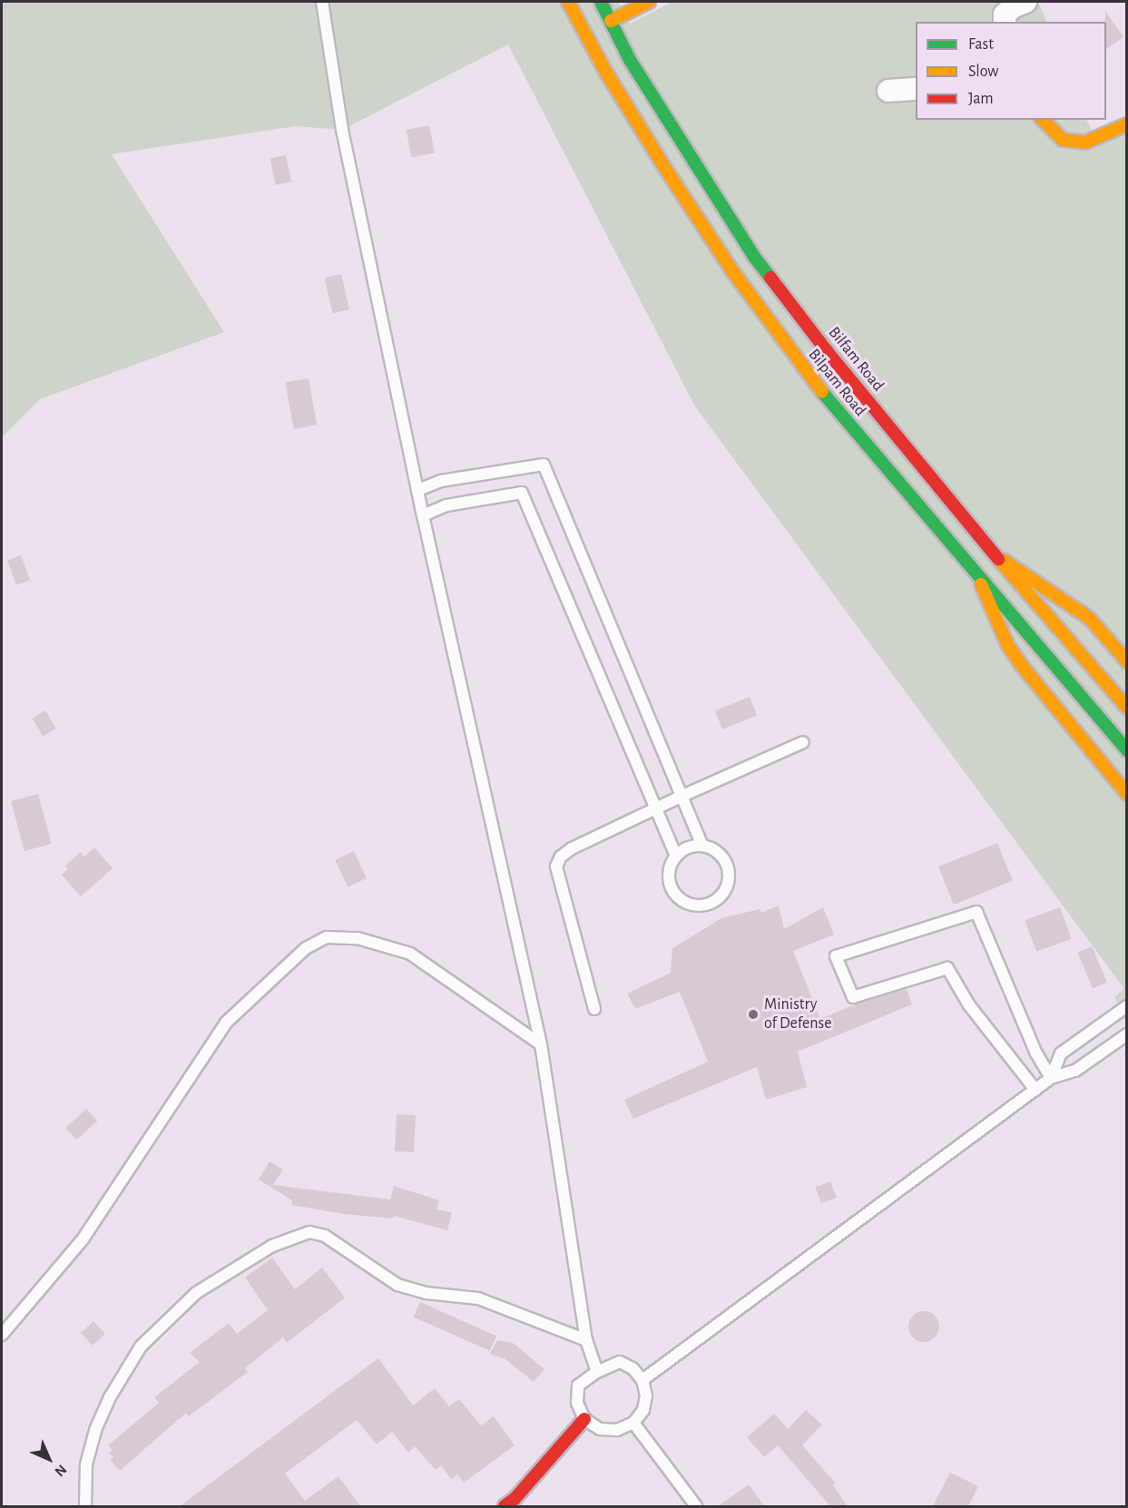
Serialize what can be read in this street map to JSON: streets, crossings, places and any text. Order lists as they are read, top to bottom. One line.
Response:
{"streets":{"main road":["Bilfam Road","Bilpam Road"]},"places":["Ministry of Defense"],"legend":["Fast","Slow","Jam"],"north":"bottom right"}
